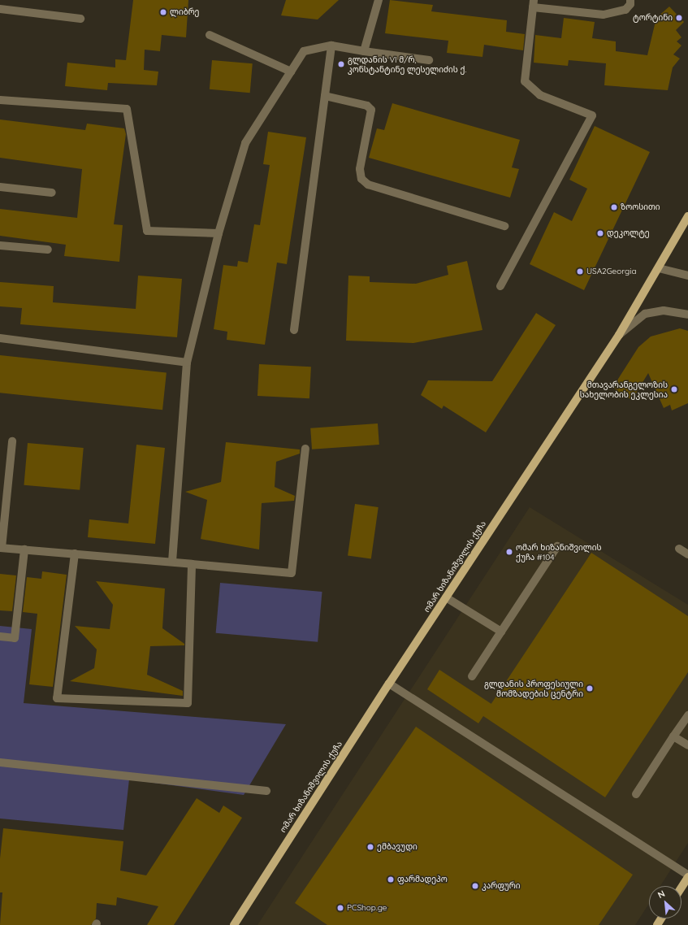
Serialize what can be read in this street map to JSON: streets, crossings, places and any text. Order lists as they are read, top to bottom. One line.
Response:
{"streets":{"main road":["ომარ ხიზანიშვილის ქუჩა"]},"places":["ლიბრე","ტორტინი","გლდანის VI მ/რ, კონსტანტინე ლესელიძის ქ.","ზოოსითი","დეკოლტე","USA2Georgia","მთავარანგელოზის სახელობის ეკლესია","ომარ ხიზანიშვილის ქუჩა #104","გლდანის პროფესიული მომზადების ცენტრი","ემბავუდი","ფარმადეპო","კარფური","PCShop.ge"],"north":"top left"}
